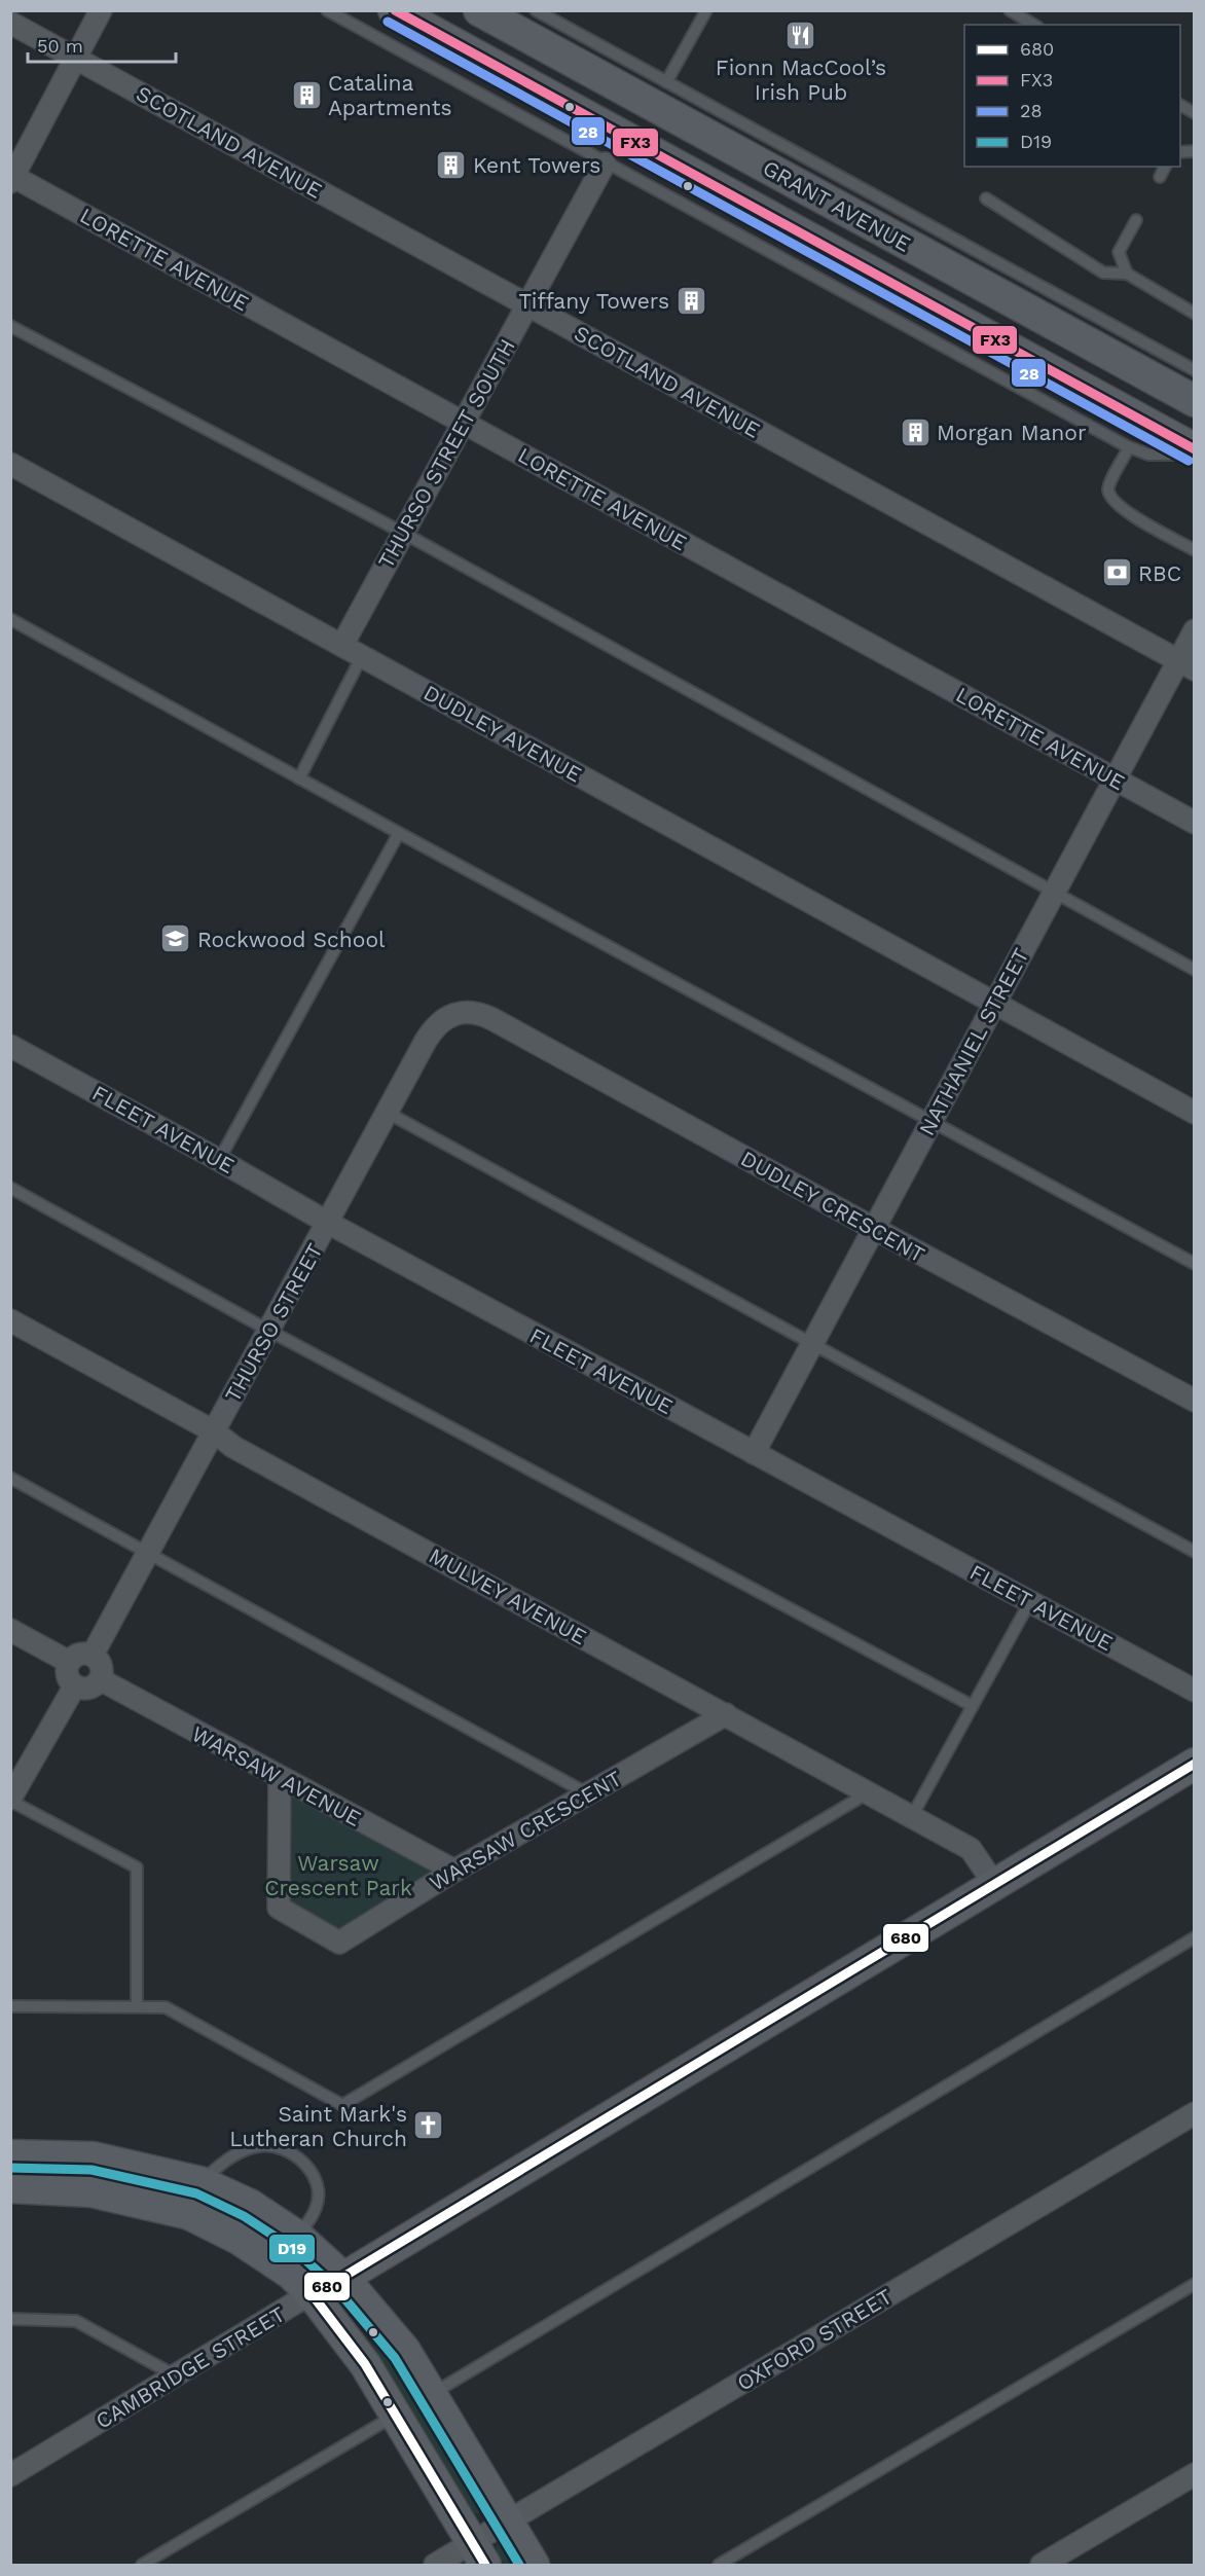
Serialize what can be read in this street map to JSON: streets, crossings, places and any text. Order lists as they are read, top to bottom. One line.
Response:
{"streets":{"main road":["GRANT AVENUE","CAMBRIDGE STREET"],"street":["SCOTLAND AVENUE","LORETTE AVENUE","THURSO STREET SOUTH","DUDLEY AVENUE","NATHANIEL STREET","FLEET AVENUE","DUDLEY CRESCENT","THURSO STREET","MULVEY AVENUE","WARSAW AVENUE","WARSAW CRESCENT","OXFORD STREET"]},"crossings":[["SCOTLAND AVENUE","THURSO STREET SOUTH"],["SCOTLAND AVENUE","NATHANIEL STREET"],["LORETTE AVENUE","THURSO STREET SOUTH"],["LORETTE AVENUE","NATHANIEL STREET"],["THURSO STREET SOUTH","DUDLEY AVENUE"],["DUDLEY AVENUE","NATHANIEL STREET"],["NATHANIEL STREET","FLEET AVENUE"],["NATHANIEL STREET","DUDLEY CRESCENT"],["FLEET AVENUE","THURSO STREET"],["DUDLEY CRESCENT","THURSO STREET"],["THURSO STREET","MULVEY AVENUE"],["THURSO STREET","WARSAW AVENUE"],["MULVEY AVENUE","WARSAW CRESCENT"],["MULVEY AVENUE","CAMBRIDGE STREET"],["WARSAW AVENUE","WARSAW CRESCENT"]],"parks":["Warsaw Crescent Park"],"places":{"restaurant":["Fionn MacCool’s Irish Pub"],"building":["Catalina Apartments","Kent Towers","Tiffany Towers","Morgan Manor"],"bank":["RBC"],"school or university":["Rockwood School"],"church":["Saint Mark's Lutheran Church"]},"lines":["transit line FX3","transit line 28","transit line 680","transit line D19"],"legend":["680","FX3","28","D19"],"scale_bar":"50 m"}
